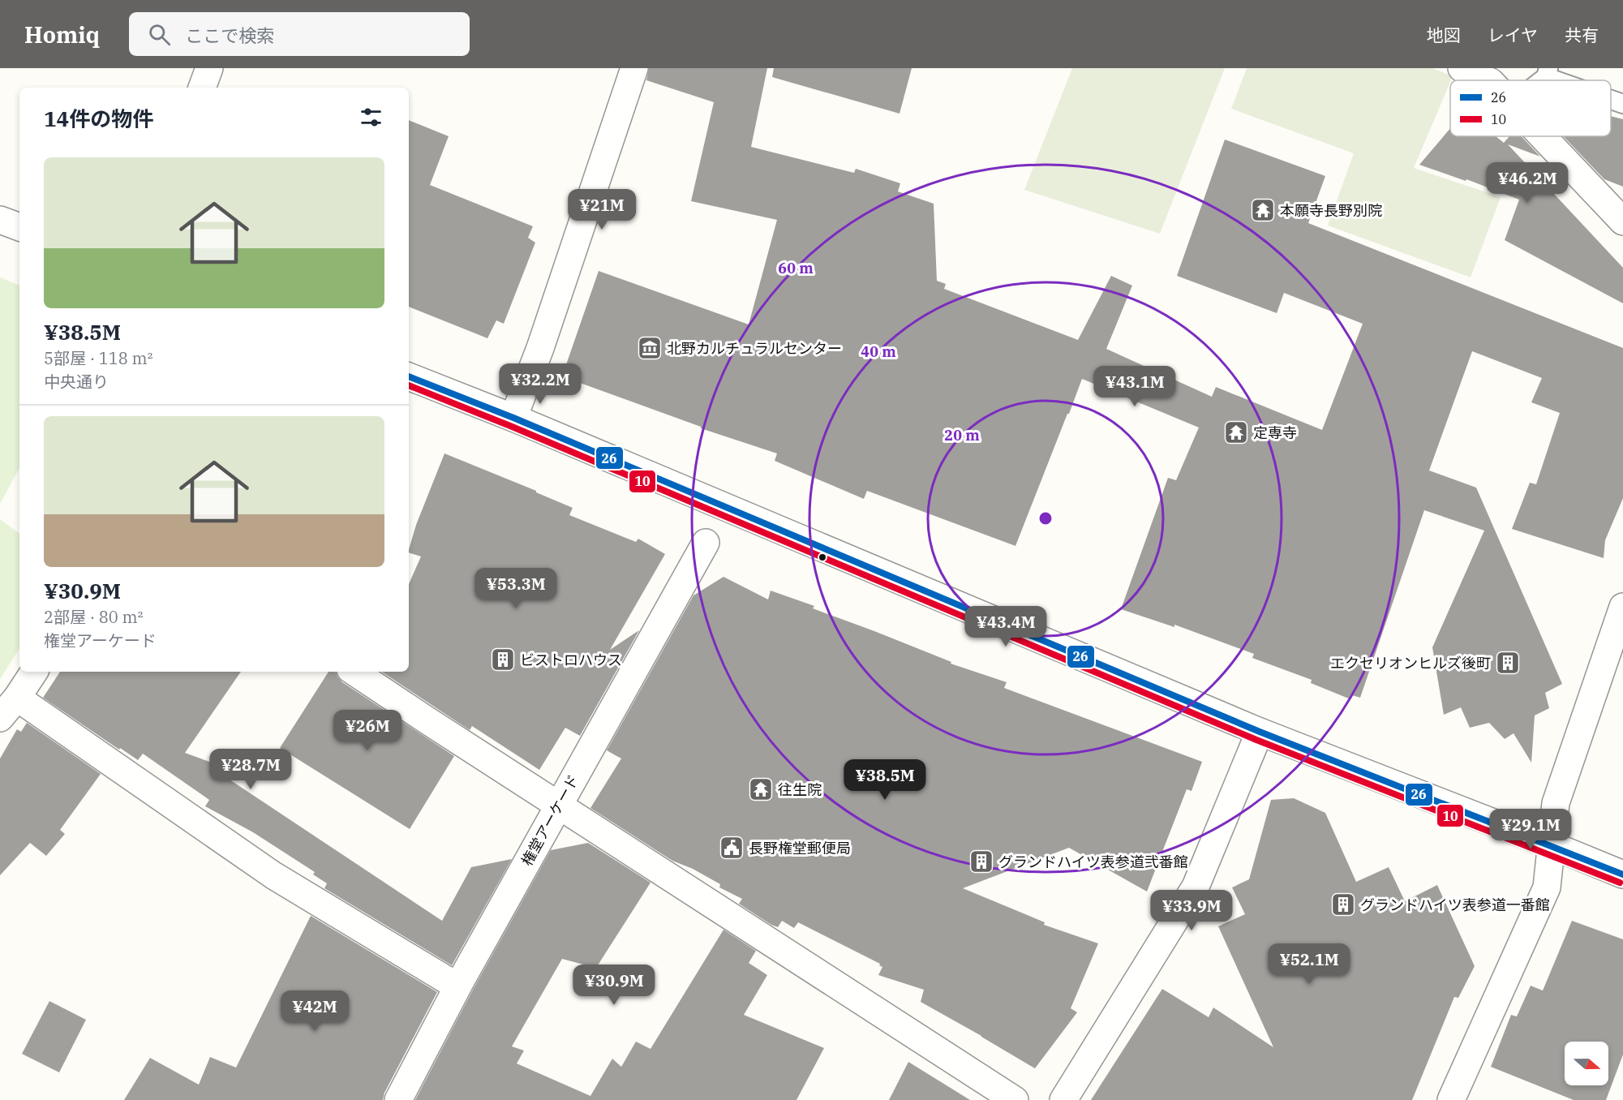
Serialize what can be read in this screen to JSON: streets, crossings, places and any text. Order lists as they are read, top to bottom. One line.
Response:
{"streets":{"street":["権堂アーケード"]},"places":{"temple":["本願寺長野別院","定専寺","往生院"],"museum":["北野カルチュラルセンター"],"building":["ビストロハウス","エクセリオンヒルズ後町","グランドハイツ表参道弐番館","グランドハイツ表参道一番館"],"public building":["長野権堂郵便局"]},"lines":["transit line 26","transit line 10"],"legend":["26","10"],"north":"right","page":{"header":"Homiq","search":"ここで検索","nav":["地図","レイヤ","共有"],"heading":"14件の物件","list":[{"name":"¥38.5M","note":"5部屋 · 118 m² · 中央通り"},{"name":"¥30.9M","note":"2部屋 · 80 m² · 権堂アーケード"}],"price":["¥46.2M","¥21M","¥32.2M","¥43.1M","¥53.3M","¥43.4M","¥26M","¥28.7M","¥38.5M","¥29.1M","¥33.9M","¥52.1M","¥30.9M","¥42M"]},"rings":["60 m","40 m","20 m"]}
